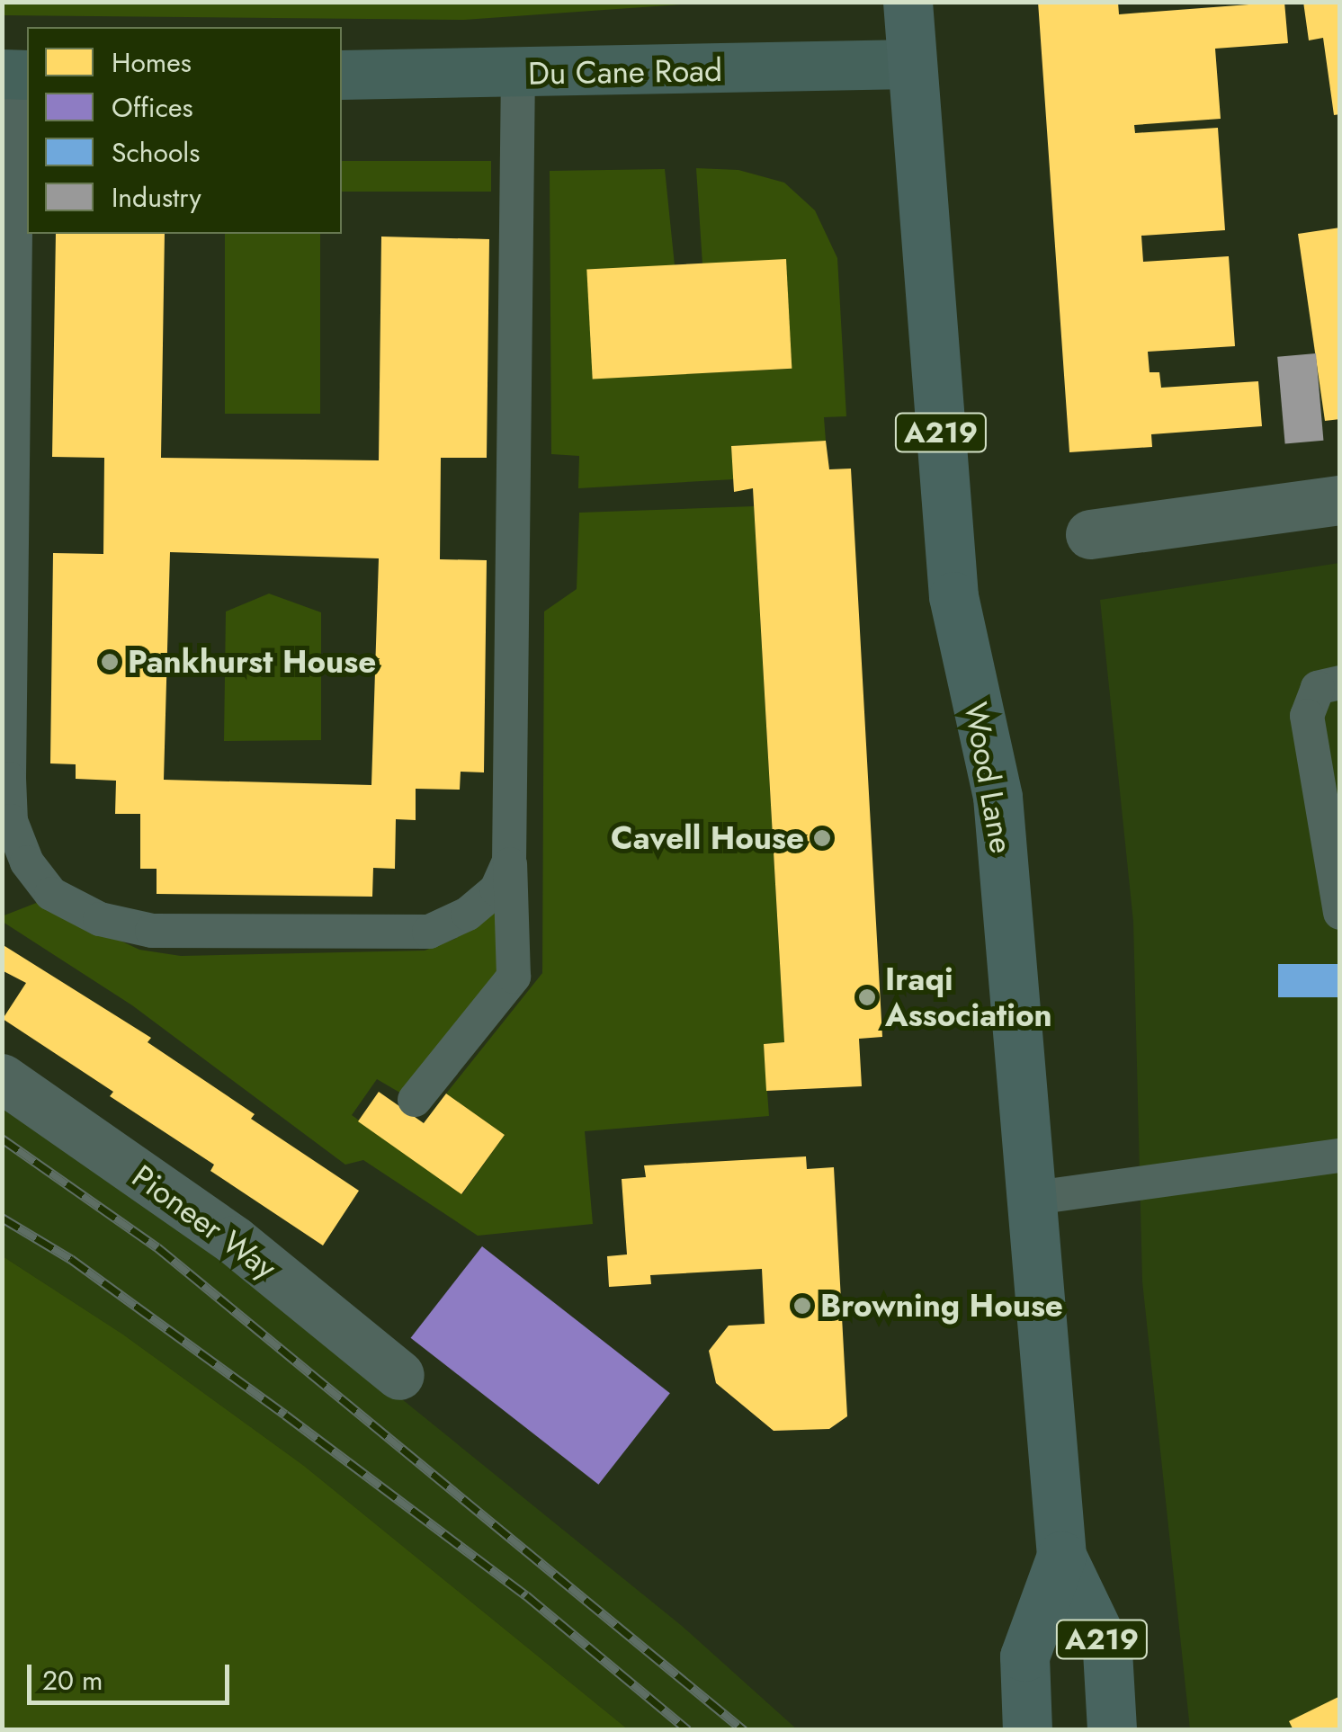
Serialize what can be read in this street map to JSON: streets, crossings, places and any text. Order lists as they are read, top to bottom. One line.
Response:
{"streets":{"main road":["A219","Wood Lane"],"street":["Du Cane Road","Pioneer Way"]},"crossings":[["Du Cane Road","Wood Lane"]],"places":["Pankhurst House","Cavell House","Iraqi Association","Browning House"],"legend":["Homes","Offices","Schools","Industry"],"scale_bar":"20 m"}
